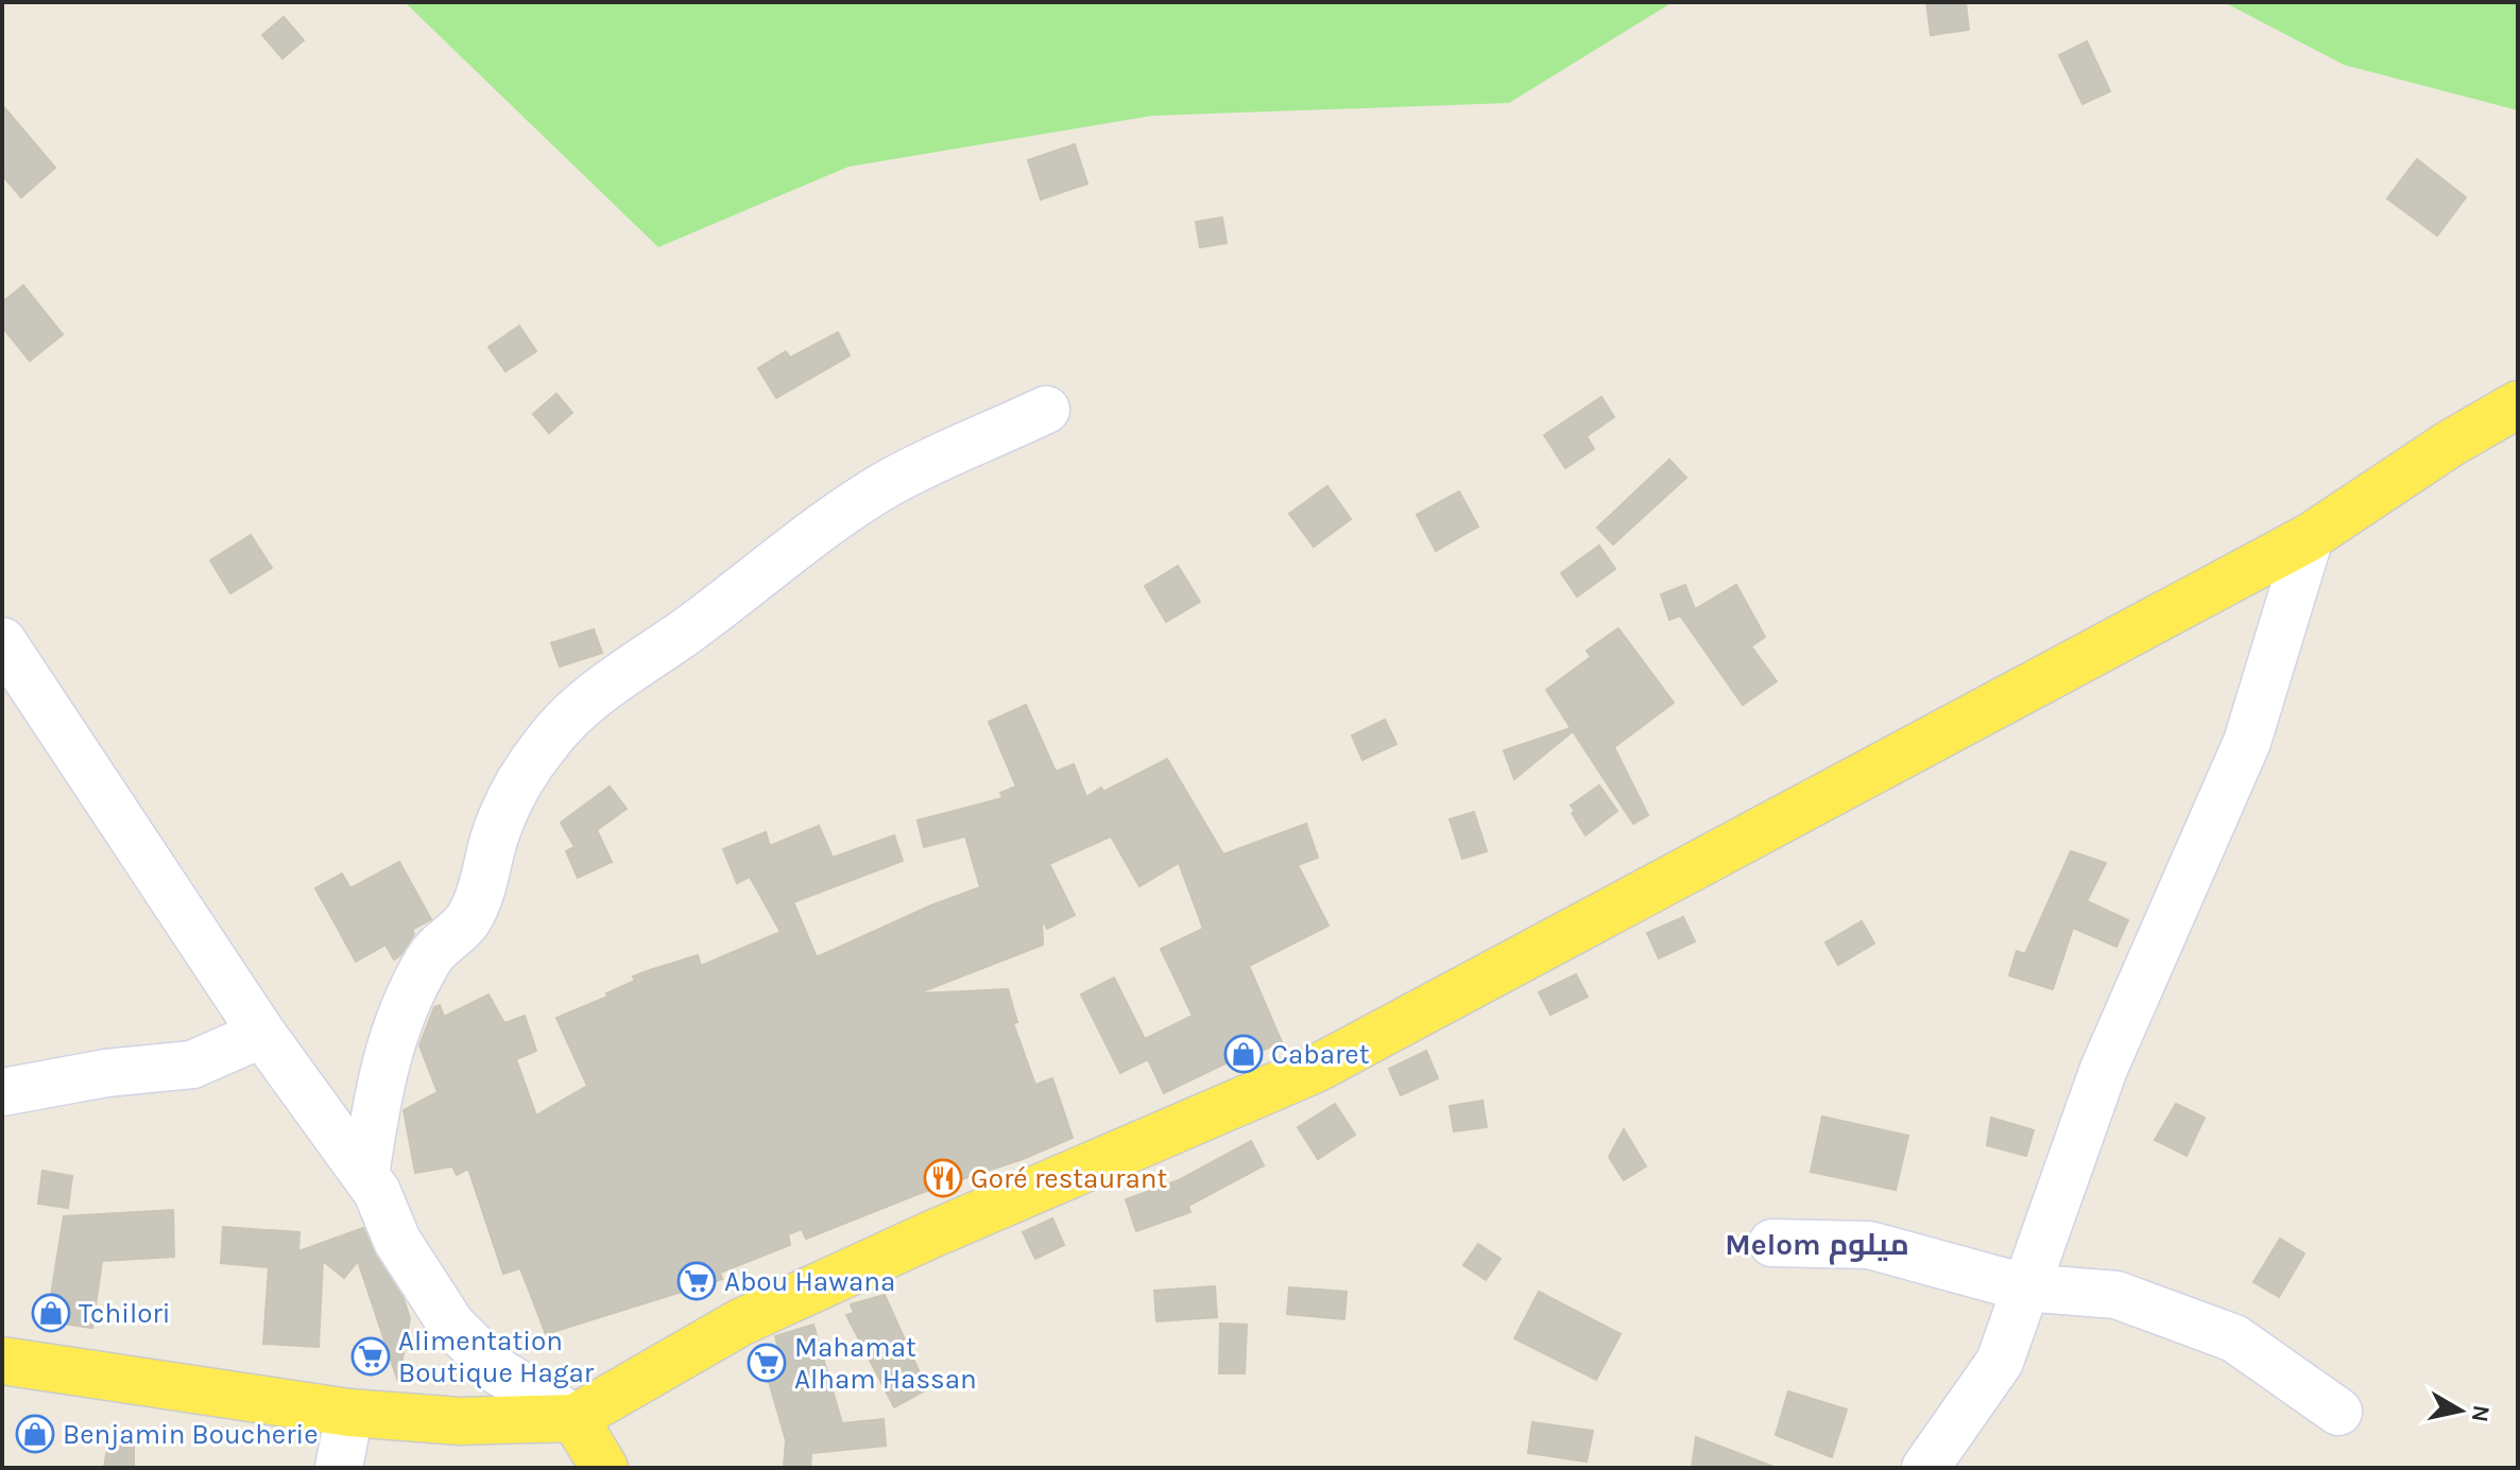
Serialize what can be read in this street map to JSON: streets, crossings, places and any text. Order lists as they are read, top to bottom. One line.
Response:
{"districts":["Melom ميلوم"],"places":{"shop":["Cabaret","Tchilori","Benjamin Boucherie"],"restaurant":["Goré restaurant"],"supermarket":["Abou Hawana","Alimentation Boutique Hagar","Mahamat Alham Hassan"]},"north":"right"}
